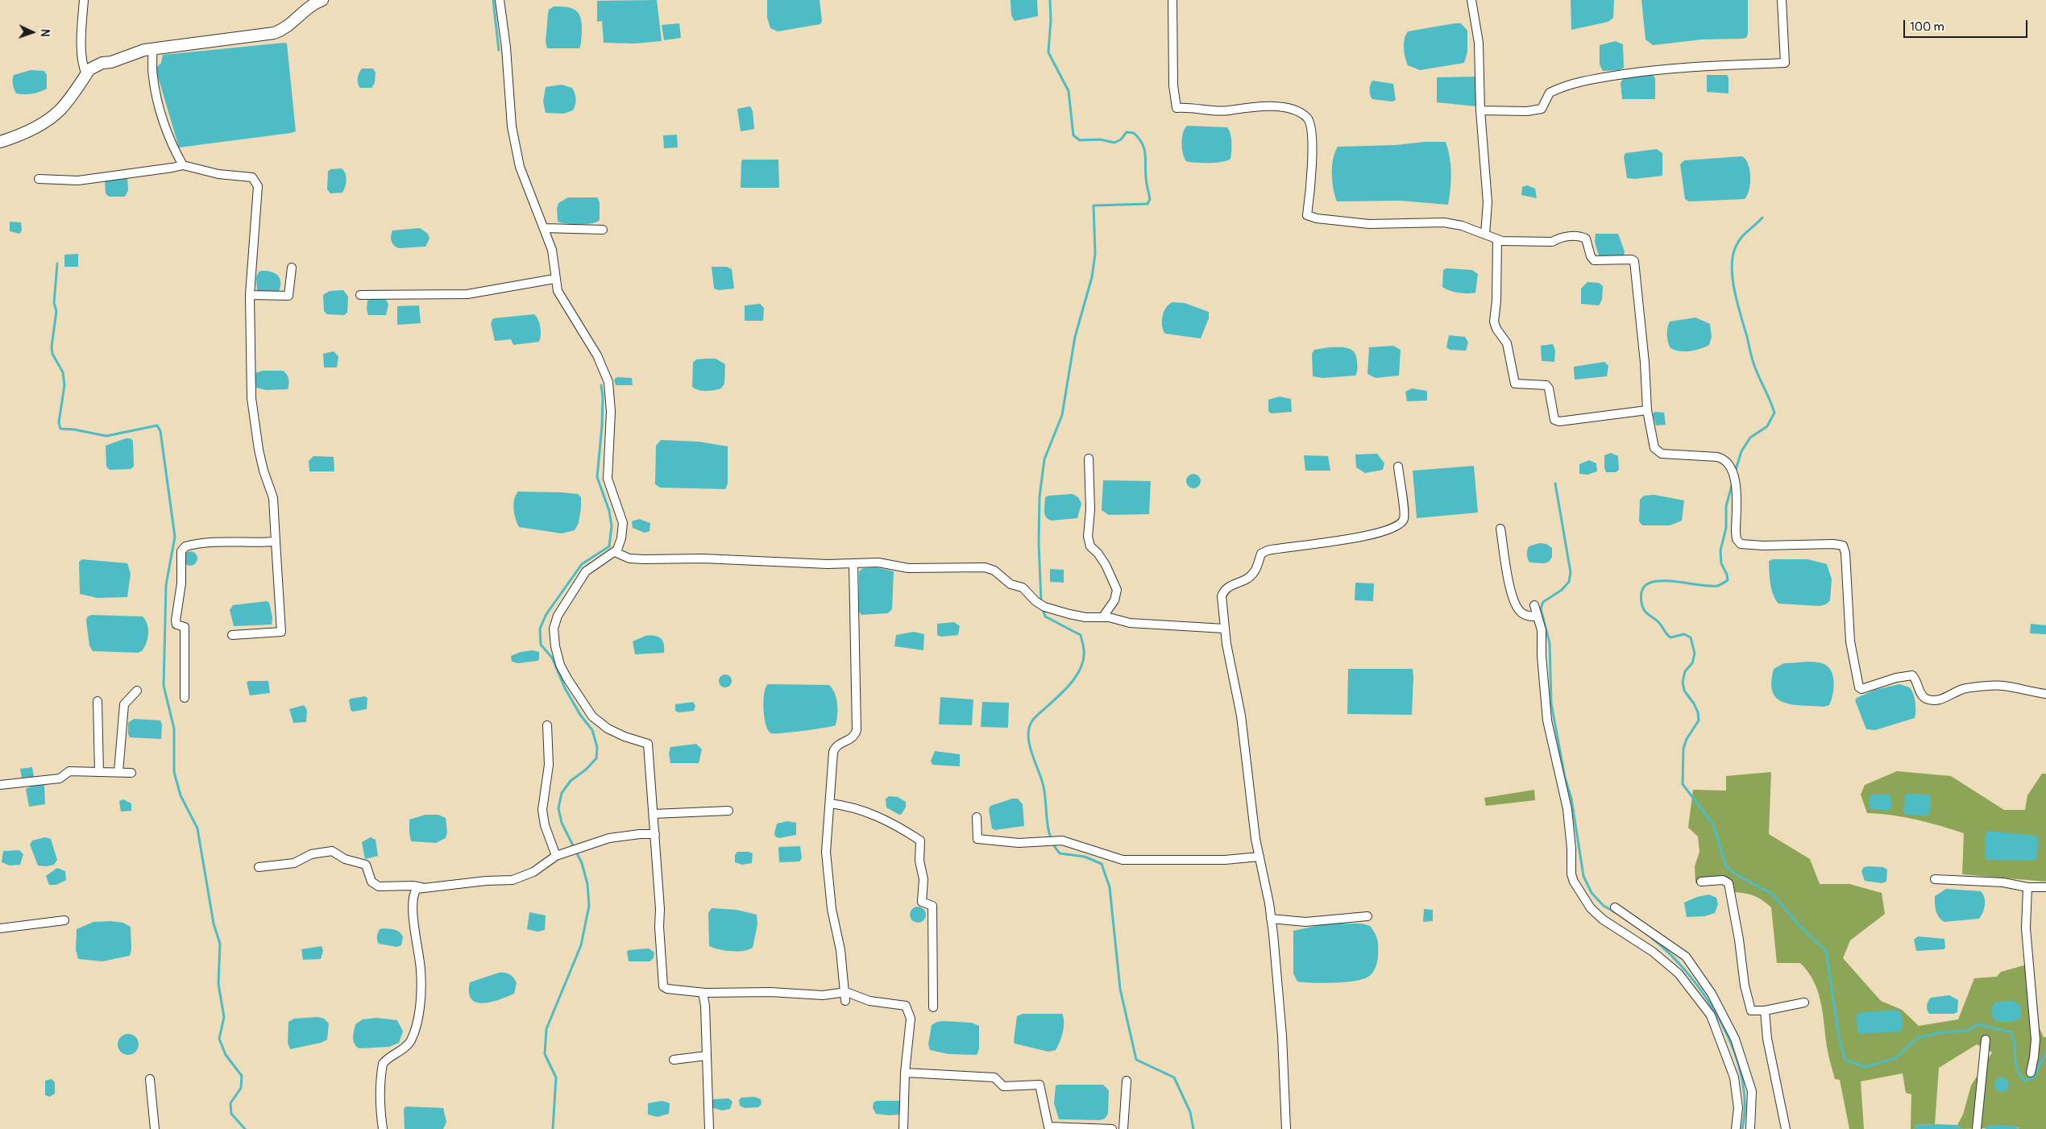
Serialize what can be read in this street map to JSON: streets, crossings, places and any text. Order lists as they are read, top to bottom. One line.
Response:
{"scale_bar":"100 m","north":"right"}
